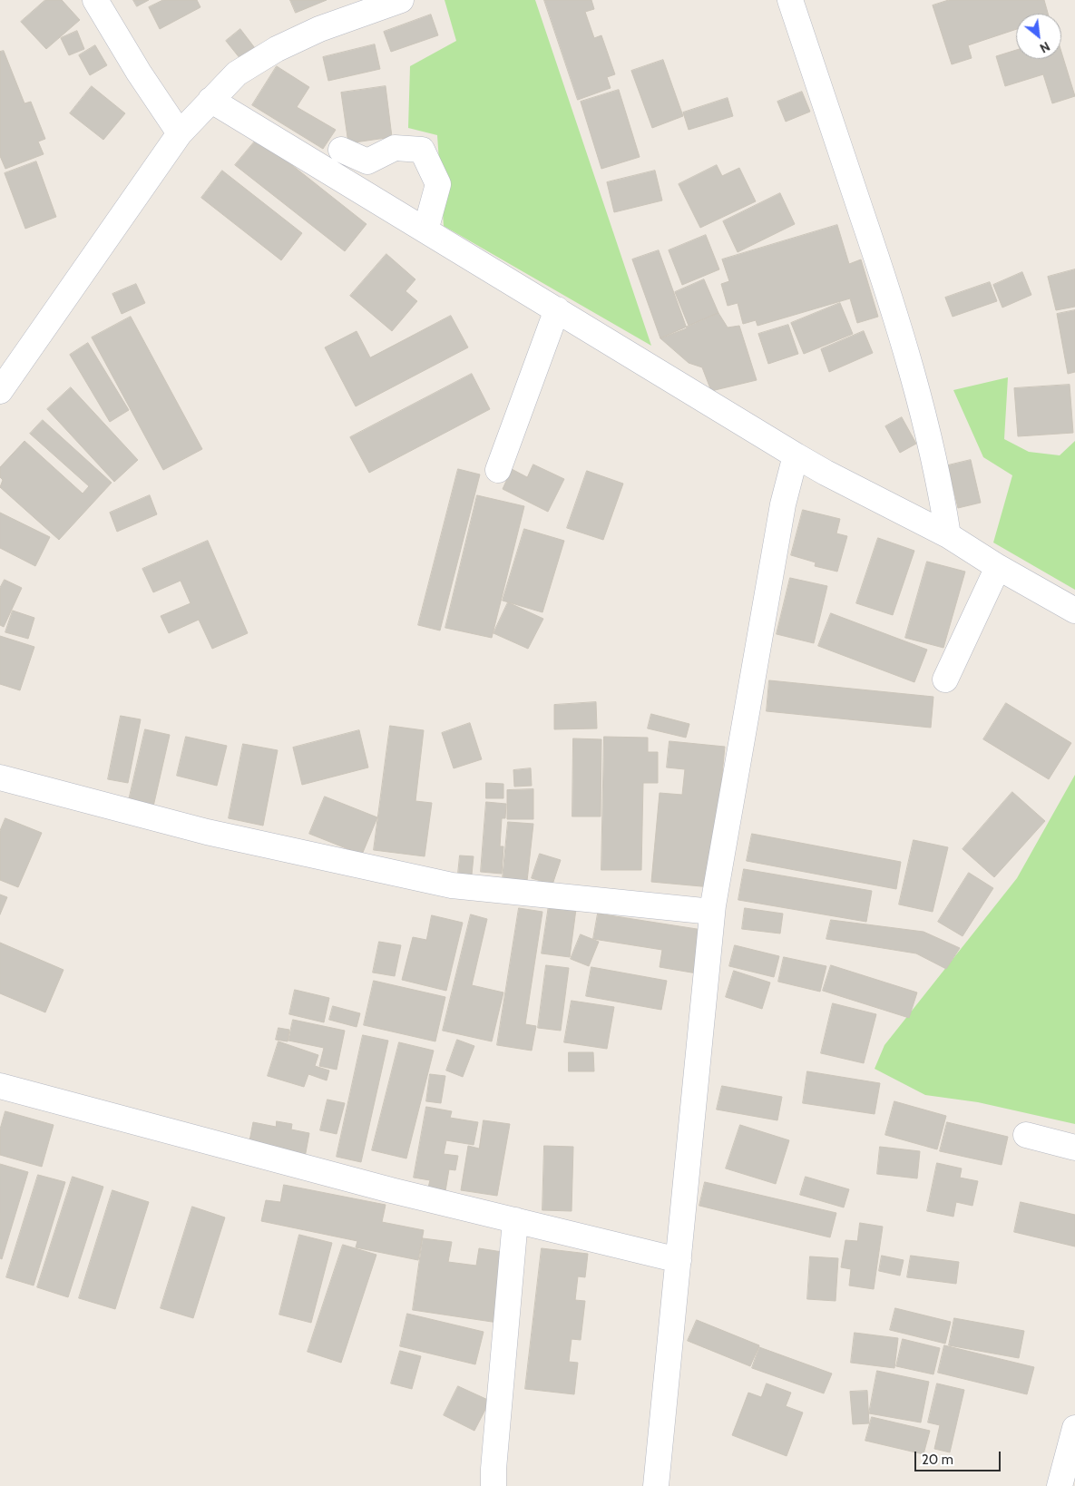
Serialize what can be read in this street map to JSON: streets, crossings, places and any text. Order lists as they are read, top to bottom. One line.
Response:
{"scale_bar":"20 m","north":"bottom right"}
